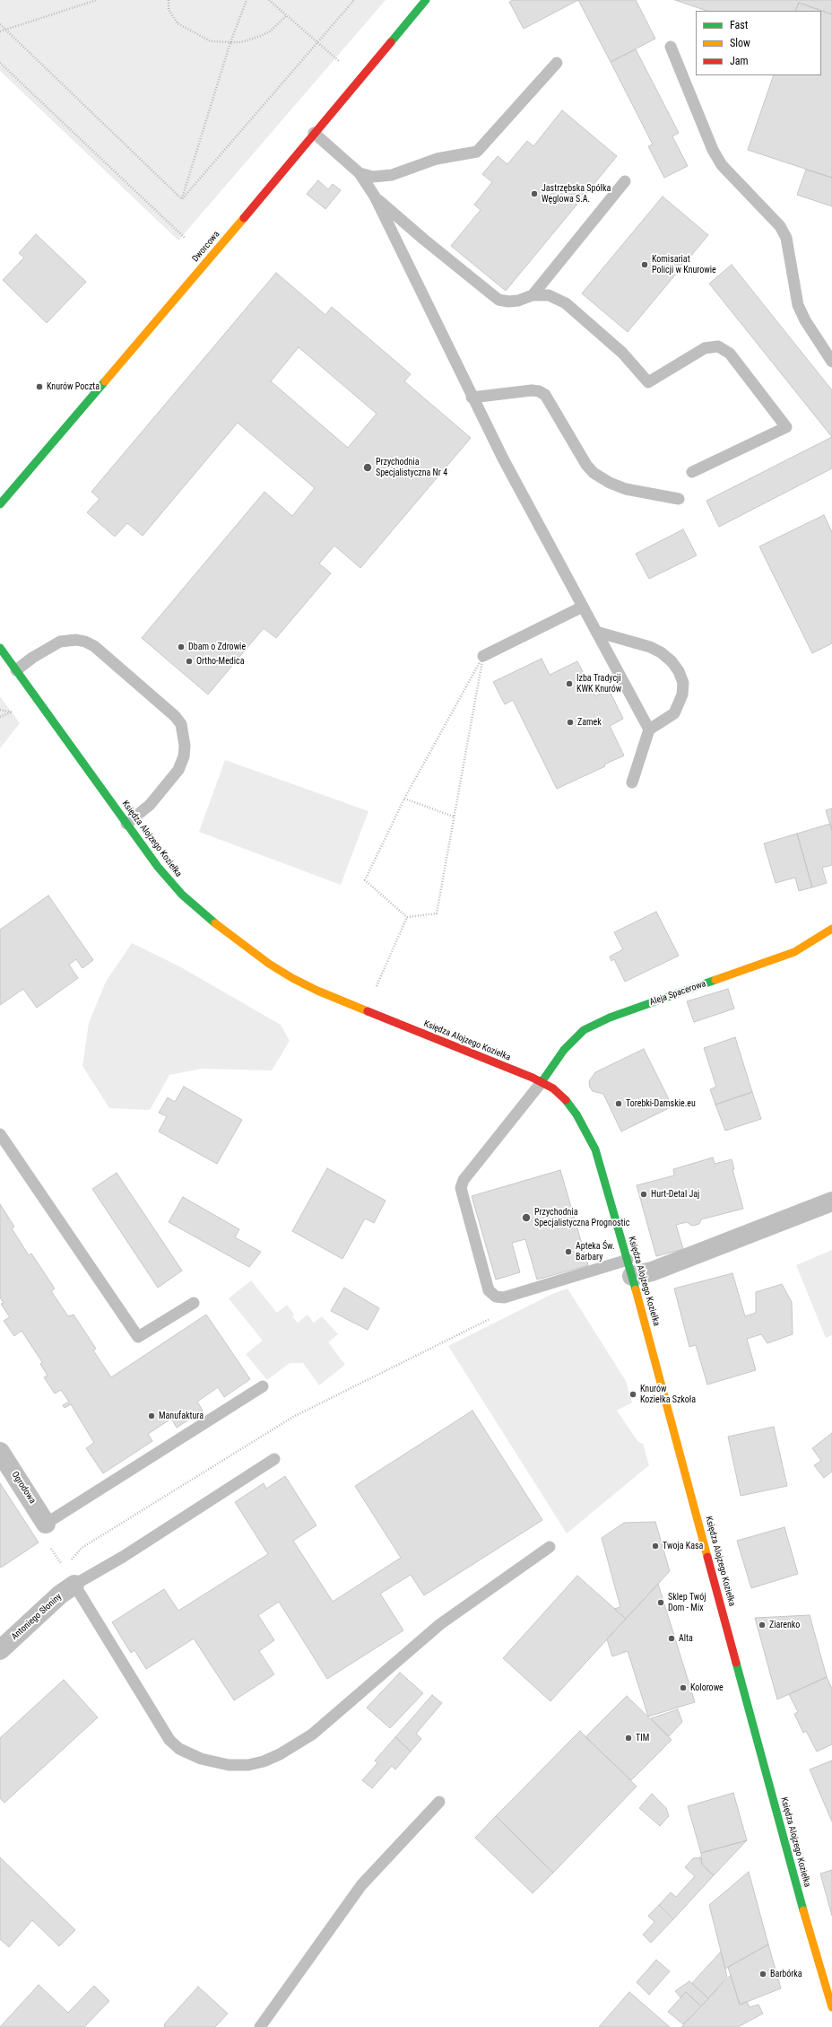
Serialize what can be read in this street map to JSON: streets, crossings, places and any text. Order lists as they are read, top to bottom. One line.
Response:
{"streets":{"street":["Dworcowa","Księdza Alojzego Koziełka","Aleja Spacerowa","Ogrodowa","Antoniego Słoniny"]},"crossings":[["Księdza Alojzego Koziełka","Aleja Spacerowa"]],"places":["Jastrzębska Spółka Węglowa S.A.","Komisariat Policji w Knurowie","Knurów Poczta","Przychodnia Specjalistyczna Nr 4","Dbam o Zdrowie","Ortho-Medica","Izba Tradycji KWK Knurów","Zamek","Torebki-Damskie.eu","Hurt-Detal Jaj","Przychodnia Specjalistyczna Prognostic","Apteka Św. Barbary","Knurów Koziełka Szkoła","Manufaktura","Twoja Kasa","Sklep Twój Dom - Mix","Ziarenko","Alta","Kolorowe","TIM","Barbórka"],"legend":["Fast","Slow","Jam"]}
